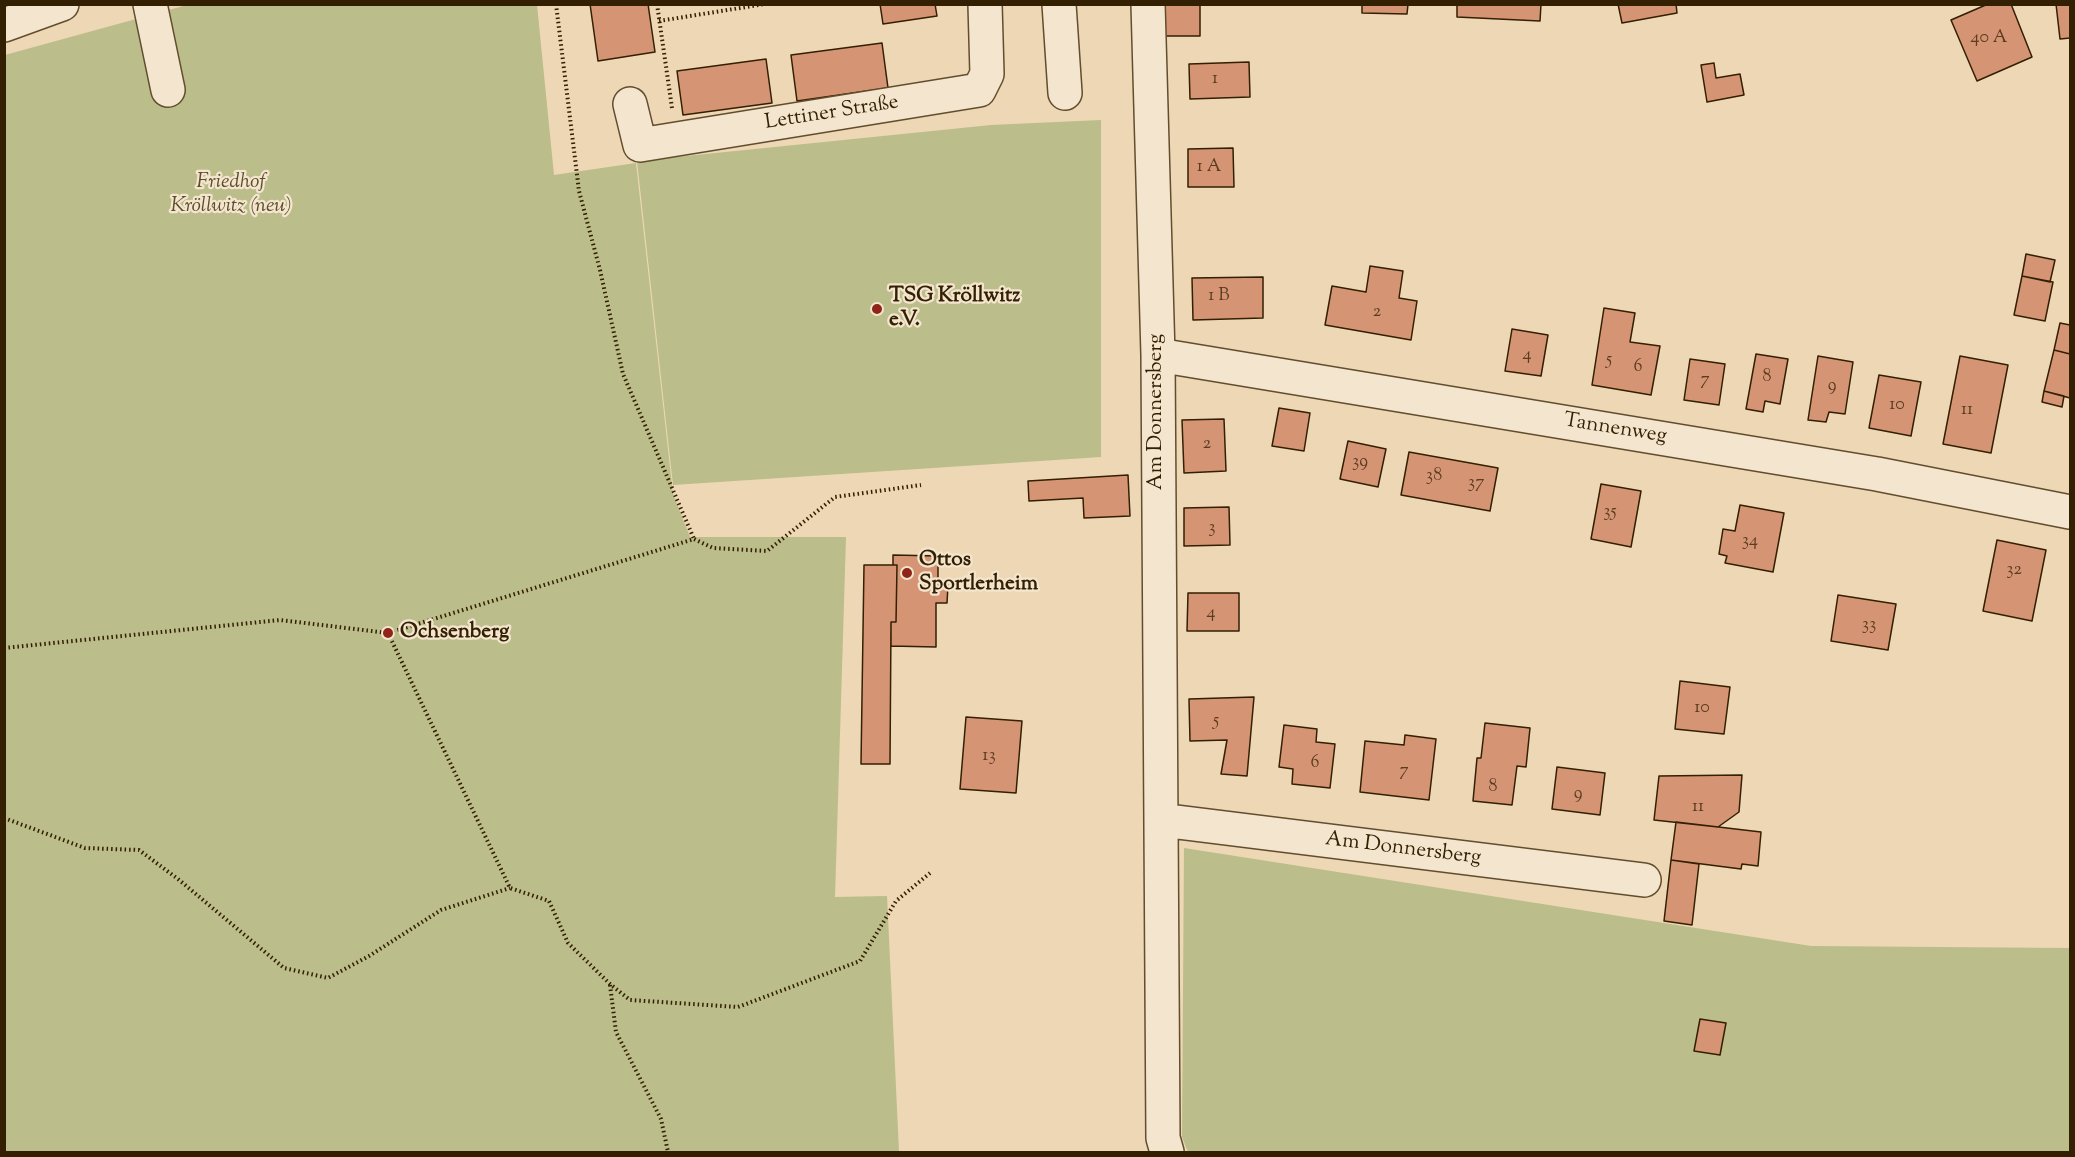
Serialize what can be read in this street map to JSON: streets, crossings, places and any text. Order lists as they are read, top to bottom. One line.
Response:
{"streets":{"street":["Lettiner Straße","Am Donnersberg","Tannenweg"]},"crossings":[["Am Donnersberg","Tannenweg"]],"parks":["Friedhof Kröllwitz (neu)"],"places":["TSG Kröllwitz e.V.","Ottos Sportlerheim","Ochsenberg"],"house_numbers":["40 A","1","1 A","1 B","2","4","5","6","8","7","9","10","11","2","39","38","37","35","3","34","32","4","33","10","5","13","6","7","8","9","11"]}
